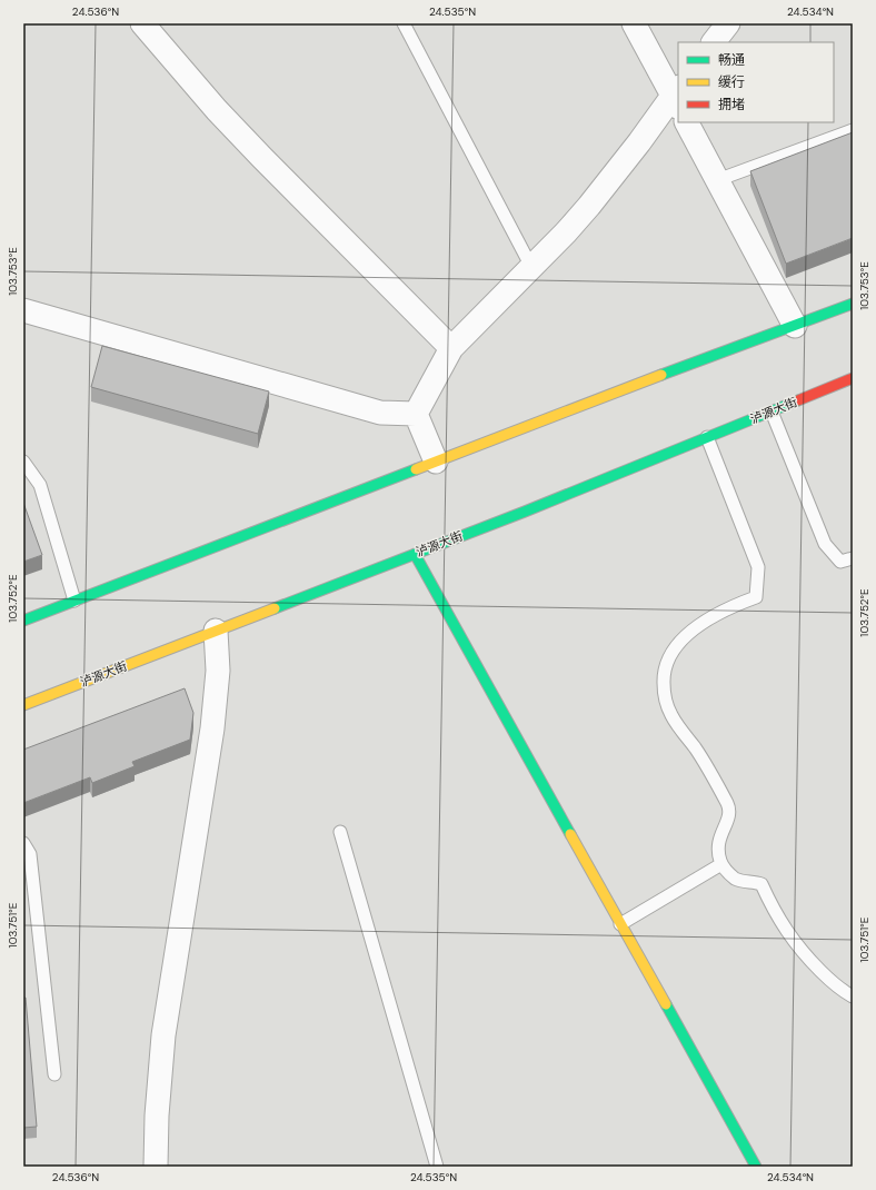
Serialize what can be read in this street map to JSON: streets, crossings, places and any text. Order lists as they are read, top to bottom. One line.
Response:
{"streets":{"main road":["泸源大街"]},"legend":["畅通","缓行","拥堵"],"coordinates":["24.536°N","24.535°N","24.534°N","103.753°E","103.752°E","103.751°E"]}
